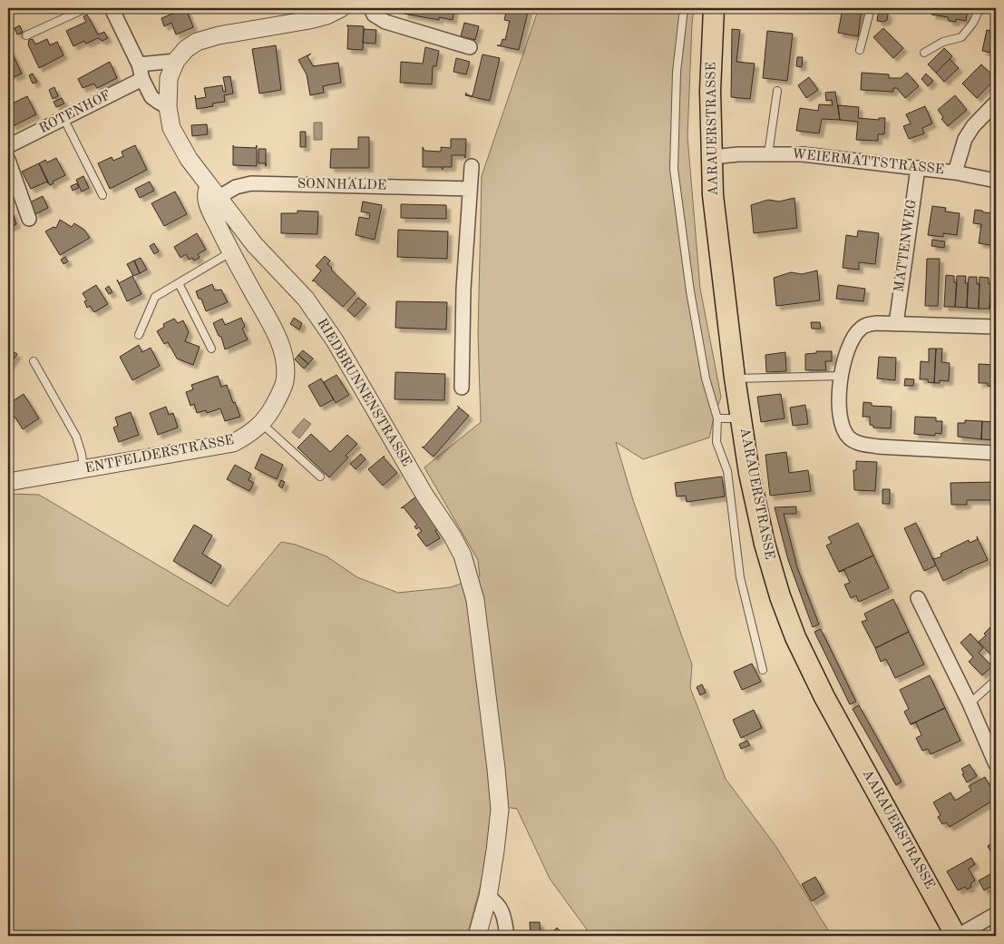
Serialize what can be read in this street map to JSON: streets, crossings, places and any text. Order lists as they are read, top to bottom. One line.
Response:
{"streets":{"main road":["AARAUERSTRASSE"],"street":["ROTENHOF","WEIERMATTSTRASSE","SONNHALDE","MATTENWEG","RIEDBRUNNENSTRASSE","ENTFELDERSTRASSE"]},"crossings":[["AARAUERSTRASSE","WEIERMATTSTRASSE"],["WEIERMATTSTRASSE","MATTENWEG"],["SONNHALDE","RIEDBRUNNENSTRASSE"],["SONNHALDE","ENTFELDERSTRASSE"],["RIEDBRUNNENSTRASSE","ENTFELDERSTRASSE"]]}
